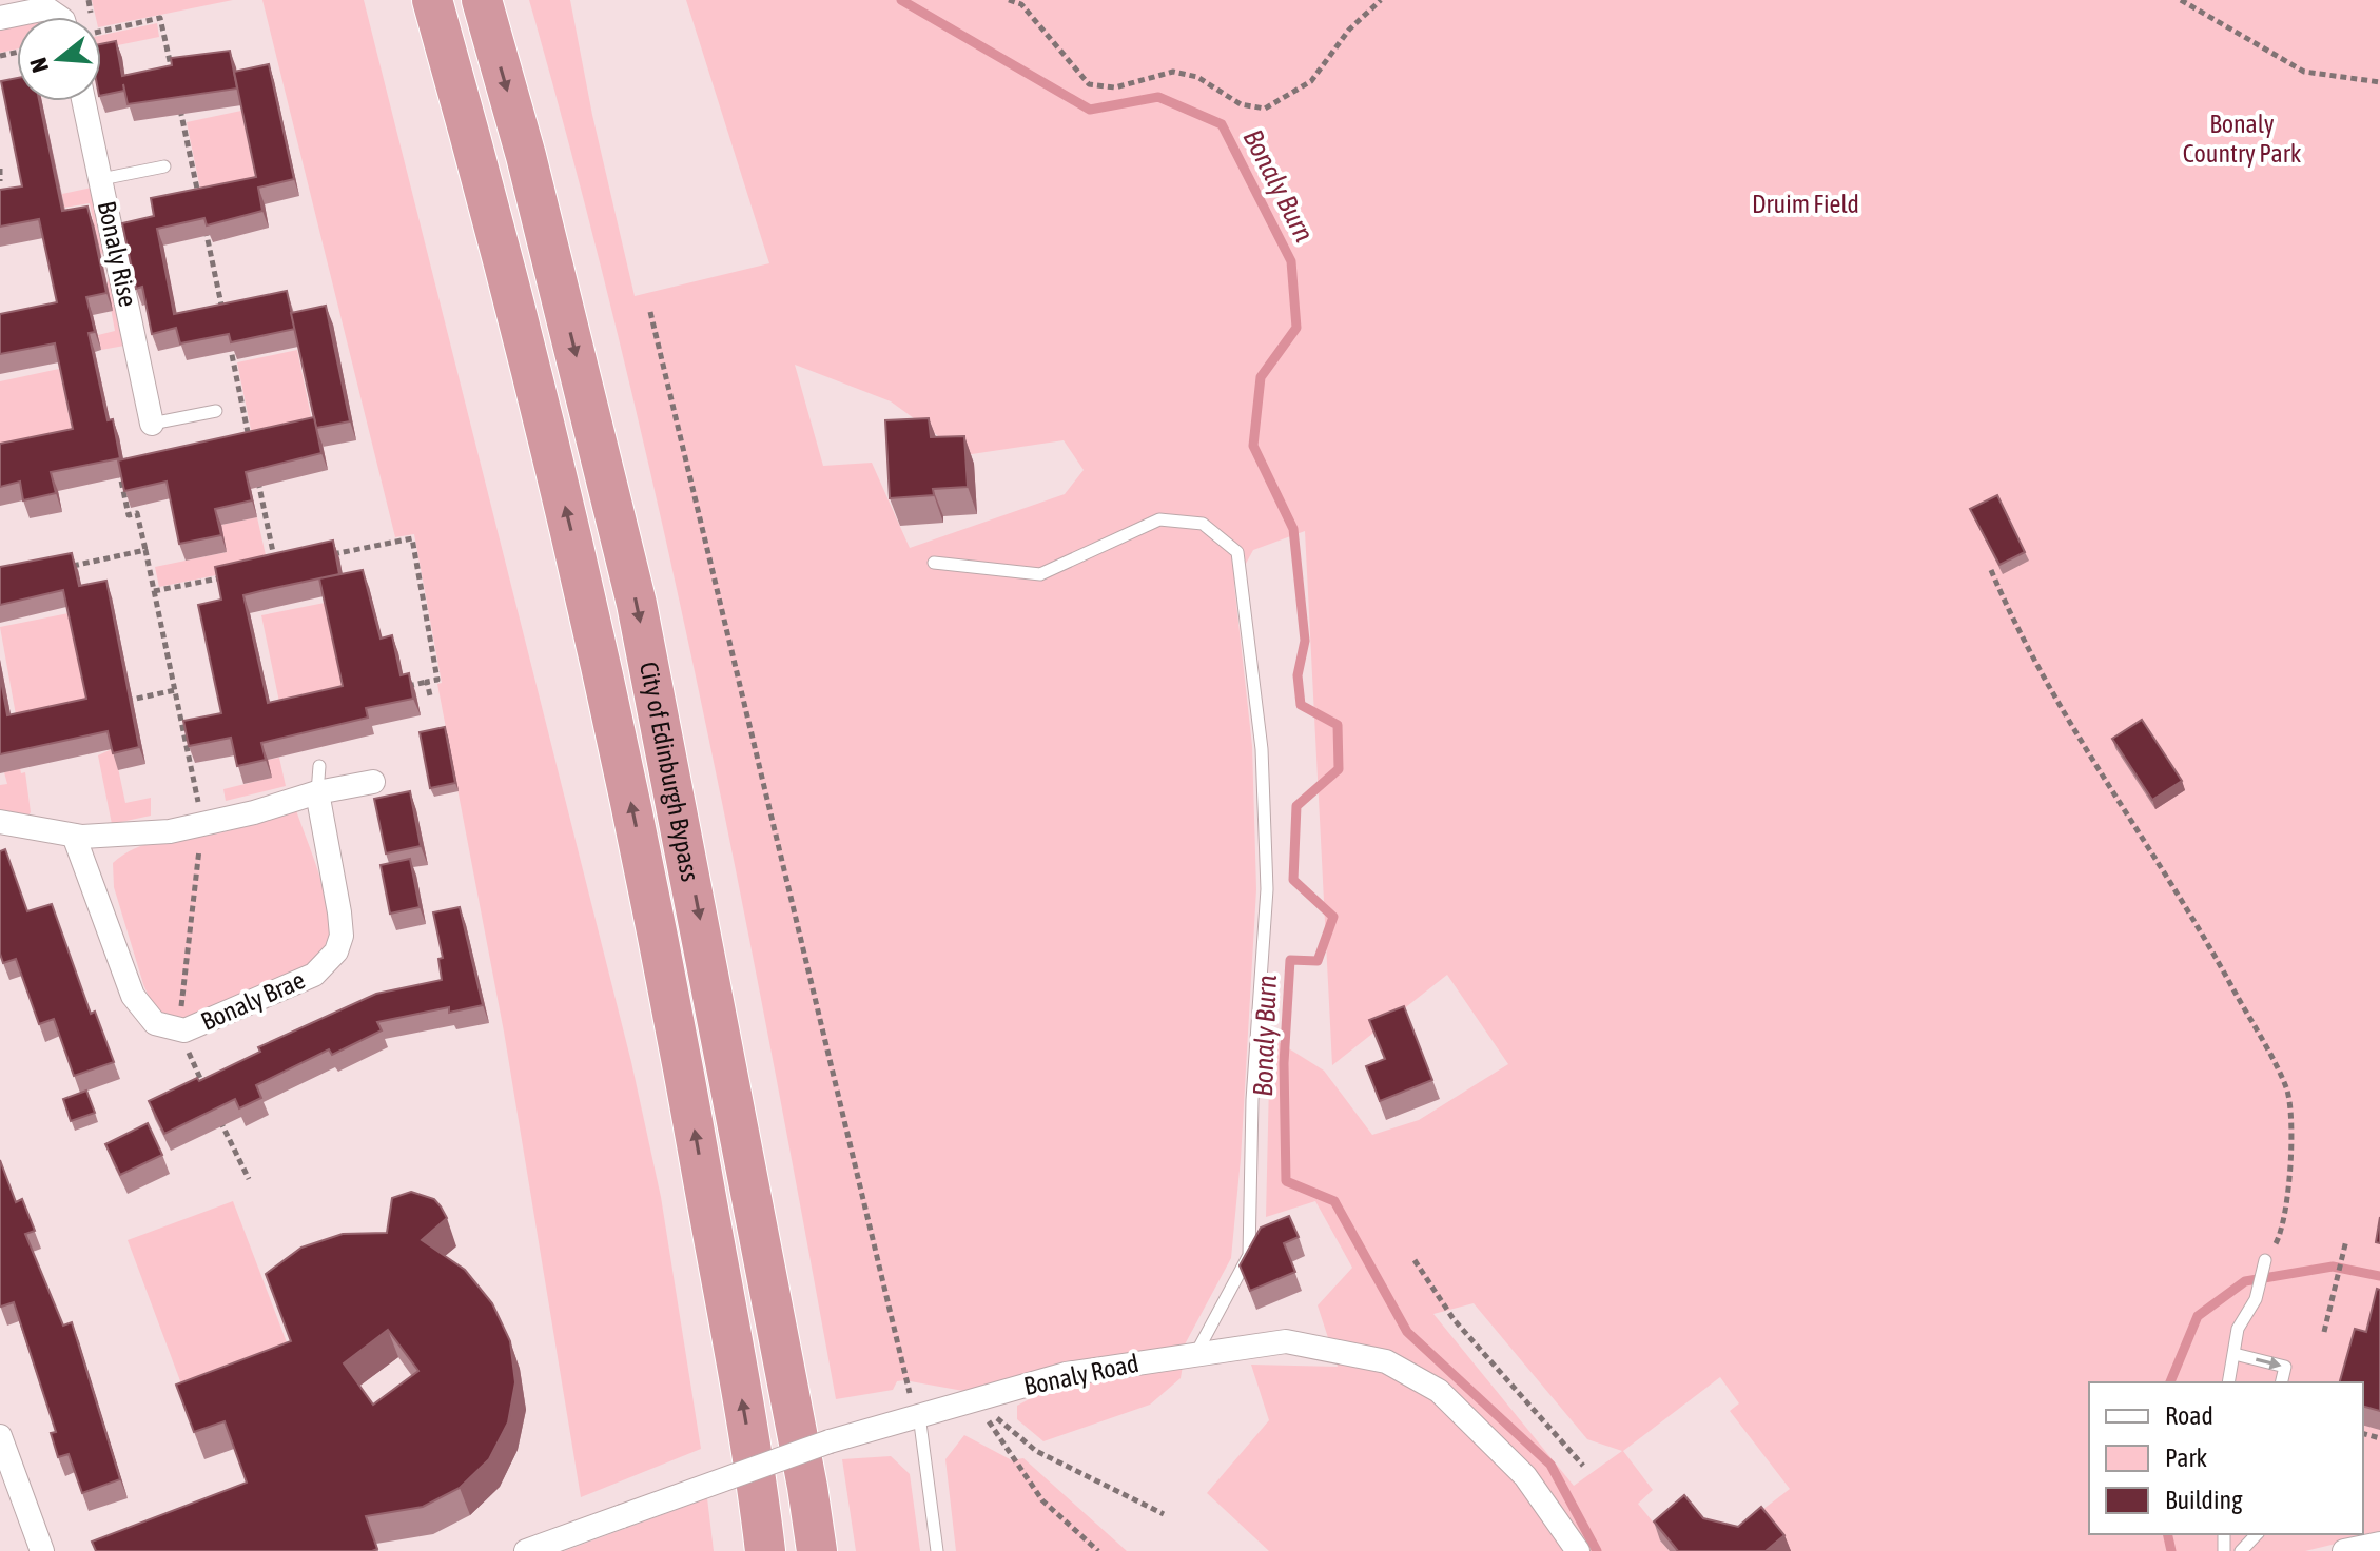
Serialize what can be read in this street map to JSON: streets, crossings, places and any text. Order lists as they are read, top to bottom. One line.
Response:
{"streets":{"highway":["City of Edinburgh Bypass"],"street":["Bonaly Rise","Bonaly Brae","Bonaly Road"]},"water":["Bonaly Burn"],"parks":["Bonaly Country Park","Druim Field"],"legend":["Road","Park","Building"],"north":"left"}
